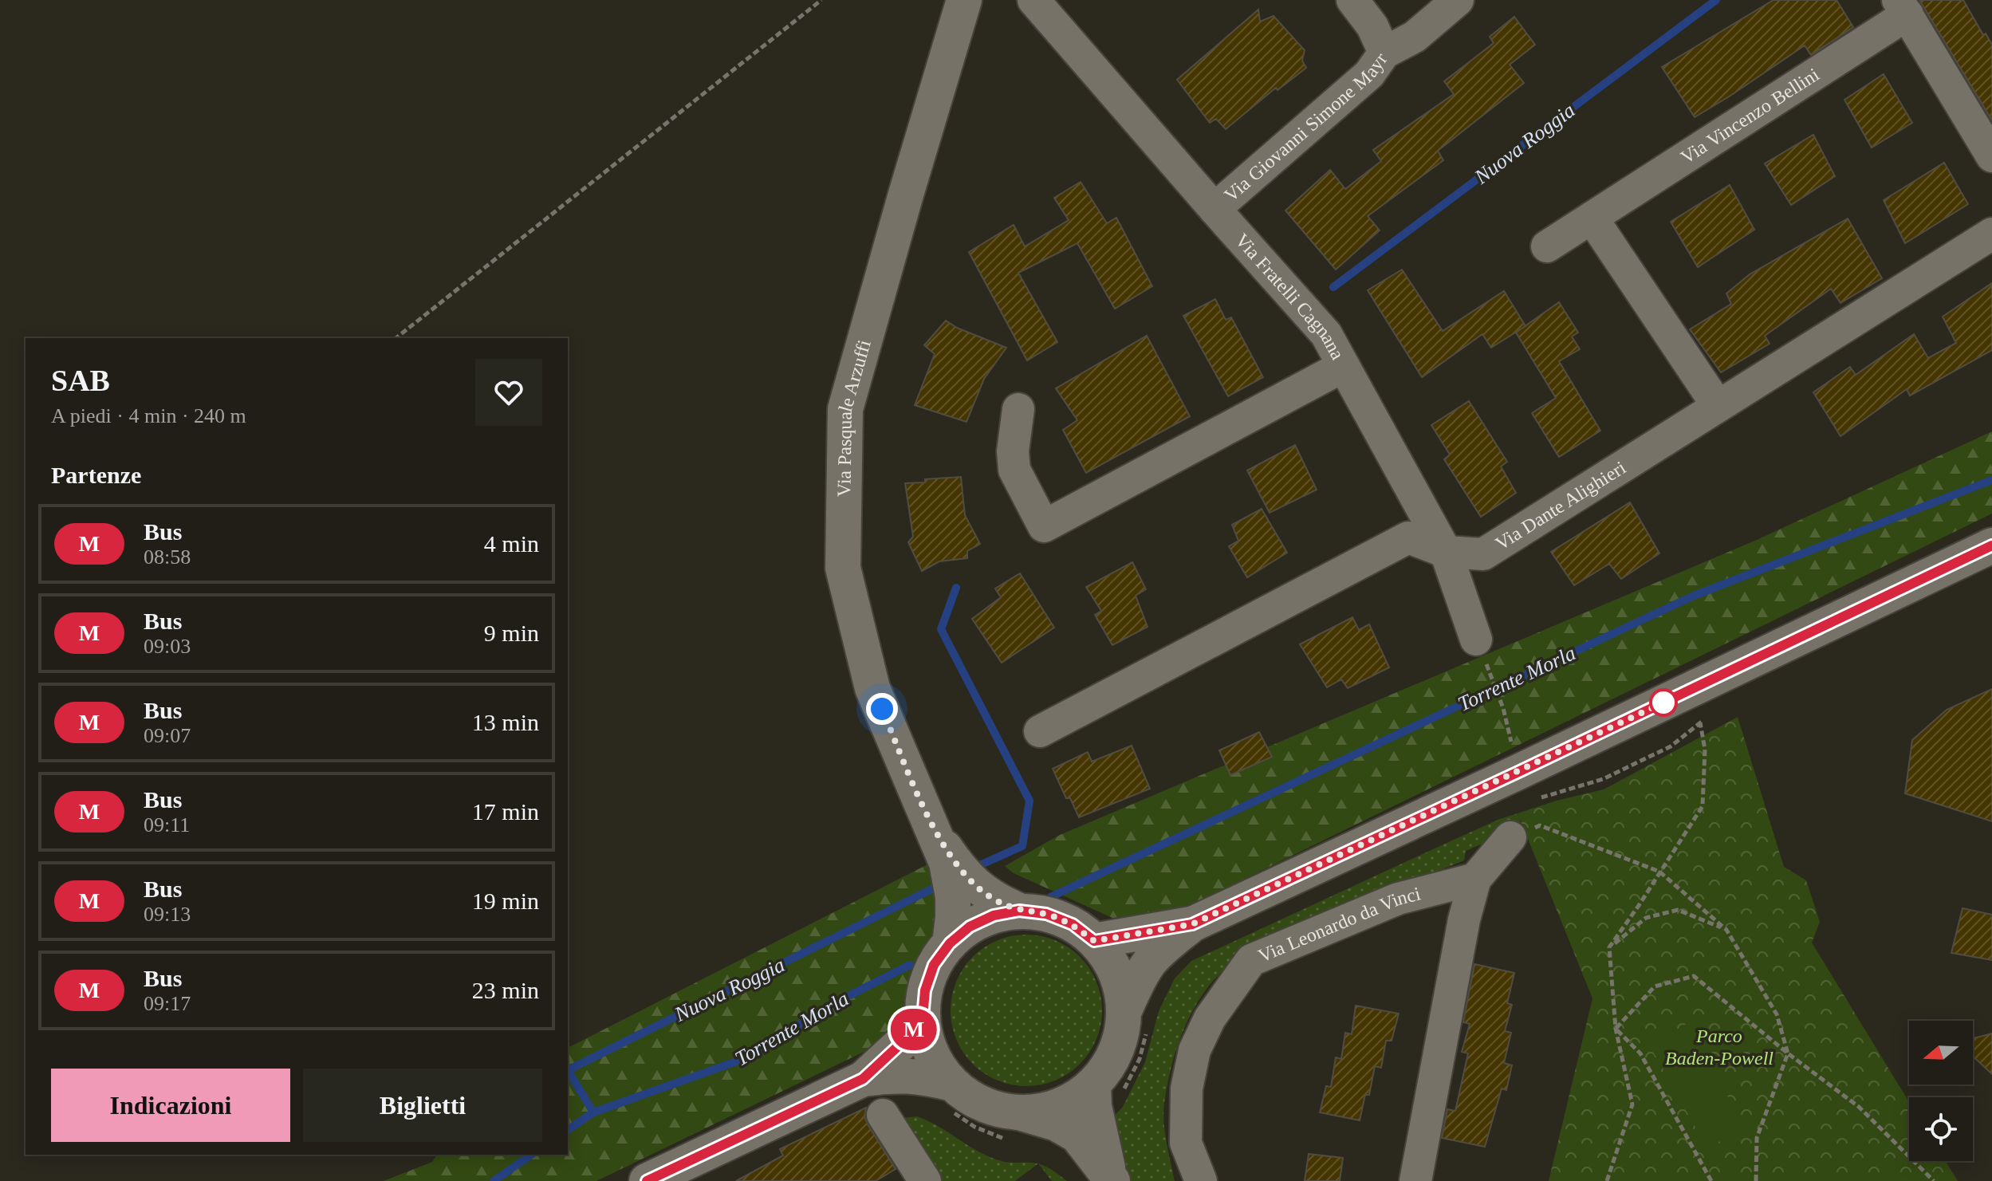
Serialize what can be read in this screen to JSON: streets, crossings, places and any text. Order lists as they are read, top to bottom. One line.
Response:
{"streets":{"main road":["Via Pasquale Arzuffi"],"street":["Via Vincenzo Bellini","Via Giovanni Simone Mayr","Via Fratelli Cagnana","Via Dante Alighieri","Via Leonardo da Vinci"]},"crossings":[["Via Giovanni Simone Mayr","Via Fratelli Cagnana"],["Via Fratelli Cagnana","Via Dante Alighieri"]],"water":["Nuova Roggia","Torrente Morla"],"parks":["Parco Baden-Powell"],"lines":["bus line M"],"north":"left","page":{"on_map":"M","heading":[["SAB","A piedi · 4 min · 240 m"],"Partenze"],"list":[{"mark":"M","name":"Bus","note":"08:58","value":"4 min"},{"mark":"M","name":"Bus","note":"09:03","value":"9 min"},{"mark":"M","name":"Bus","note":"09:07","value":"13 min"},{"mark":"M","name":"Bus","note":"09:11","value":"17 min"},{"mark":"M","name":"Bus","note":"09:13","value":"19 min"},{"mark":"M","name":"Bus","note":"09:17","value":"23 min"}],"buttons":["Indicazioni","Biglietti"]}}
